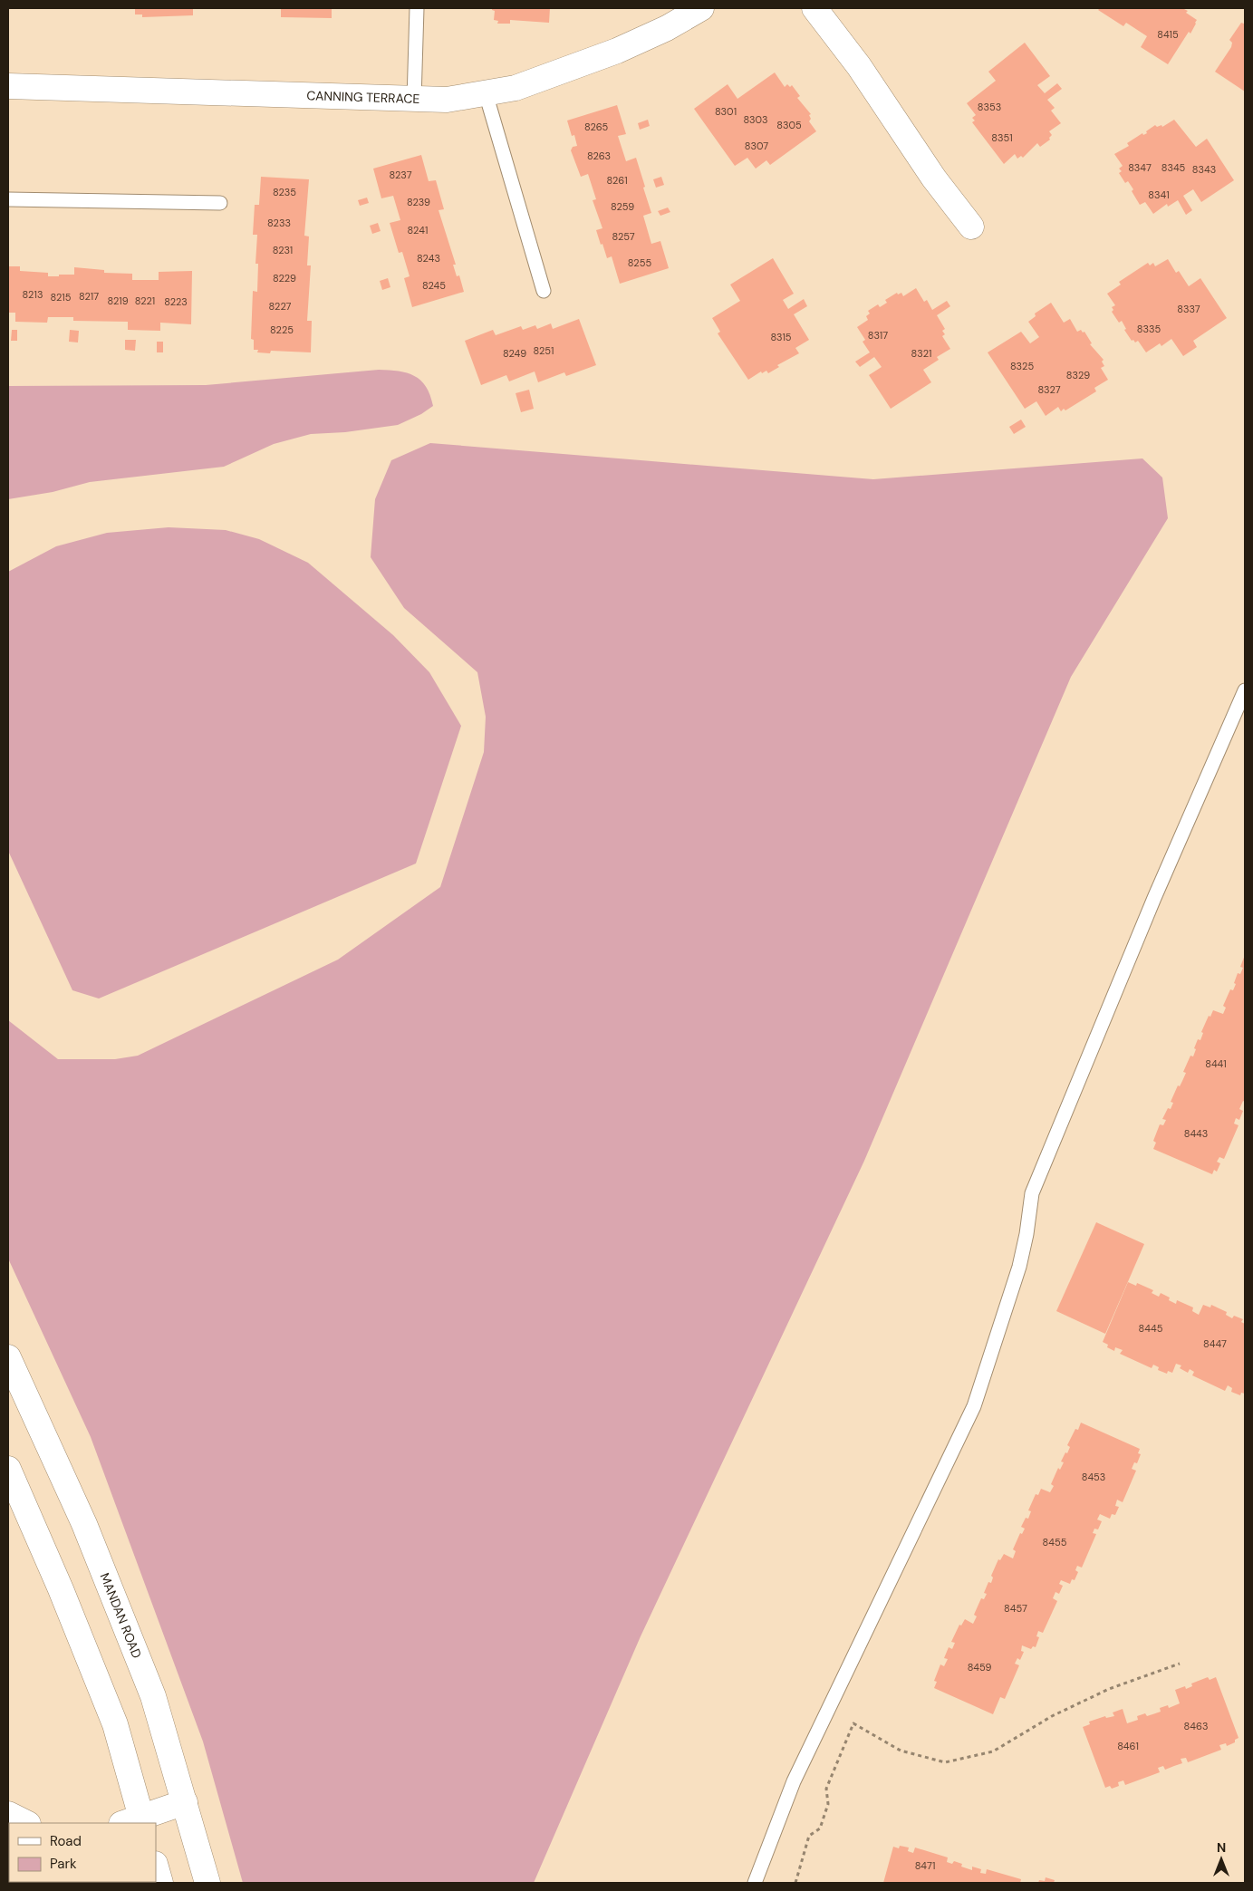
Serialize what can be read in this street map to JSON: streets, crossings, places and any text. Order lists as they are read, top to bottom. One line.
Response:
{"streets":{"street":["CANNING TERRACE","MANDAN ROAD"]},"house_numbers":["8415","8353","8301","8303","8305","8265","8351","8307","8263","8347","8345","8343","8237","8261","8235","8341","8239","8259","8233","8241","8257","8231","8243","8255","8229","8245","8213","8217","8215","8219","8221","8223","8227","8337","8335","8225","8317","8315","8251","8249","8321","8325","8329","8327","8441","8443","8445","8447","8453","8455","8457","8459","8463","8461","8471"],"legend":["Road","Park"],"north":"top"}
